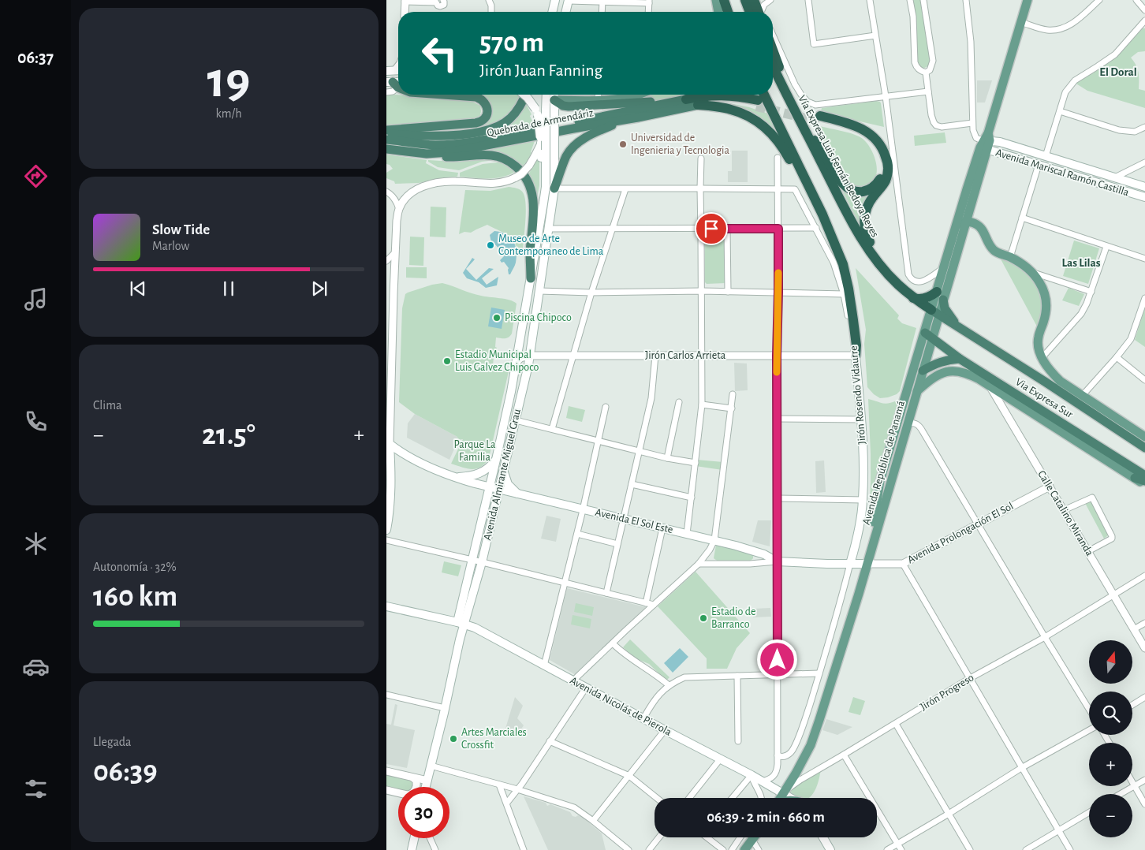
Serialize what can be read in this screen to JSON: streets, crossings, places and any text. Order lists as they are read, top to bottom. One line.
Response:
{"streets":{"highway":["Quebrada de Armendáriz","Vía Expresa Luis Fernán Bedoya Reyes","Via Expresa Sur"],"main road":["Avenida Mariscal Ramón Castilla","Jirón Rosendo Vidaurre","Avenida República de Panamá","Avenida Almirante Miguel Grau","Avenida El Sol Este","Avenida Nicolás de Pierola"],"street":["Jirón Carlos Arrieta","Calle Catalino Miranda","Avenida Prolongación El Sol","Jirón Progreso"]},"crossings":[["Vía Expresa Luis Fernán Bedoya Reyes","Via Expresa Sur"],["Vía Expresa Luis Fernán Bedoya Reyes","Avenida República de Panamá"],["Avenida Mariscal Ramón Castilla","Avenida República de Panamá"],["Jirón Carlos Arrieta","Jirón Rosendo Vidaurre"],["Jirón Carlos Arrieta","Avenida Almirante Miguel Grau"],["Jirón Rosendo Vidaurre","Avenida El Sol Este"],["Via Expresa Sur","Avenida República de Panamá"],["Via Expresa Sur","Calle Catalino Miranda"],["Avenida República de Panamá","Avenida El Sol Este"],["Avenida República de Panamá","Avenida Prolongación El Sol"],["Avenida República de Panamá","Jirón Progreso"],["Avenida República de Panamá","Avenida Nicolás de Pierola"],["Avenida Almirante Miguel Grau","Avenida El Sol Este"],["Avenida Almirante Miguel Grau","Avenida Nicolás de Pierola"],["Calle Catalino Miranda","Avenida Prolongación El Sol"],["Calle Catalino Miranda","Jirón Progreso"],["Avenida El Sol Este","Avenida Prolongación El Sol"],["Jirón Progreso","Avenida Nicolás de Pierola"]],"districts":["El Doral","Las Lilas"],"parks":["Parque La Familia"],"places":["Universidad de Ingenieria y Tecnologia","Museo de Arte Contemporaneo de Lima","Piscina Chipoco","Estadio Municipal Luis Galvez Chipoco","Estadio de Barranco","Artes Marciales Crossfit"],"north":"top","page":{"tabs":"06:37","tile":[["19","km/h"],"Clima",["Autonomía · 32%","160 km"],["Llegada","06:39"]],"turn":["570 m","Jirón Juan Fanning"],"song":["Slow Tide","Marlow"],"heat":["−","21.5°","+"],"map_buttons":["+","−"],"limit":"30","trip":"06:39 · 2 min · 660 m"}}
